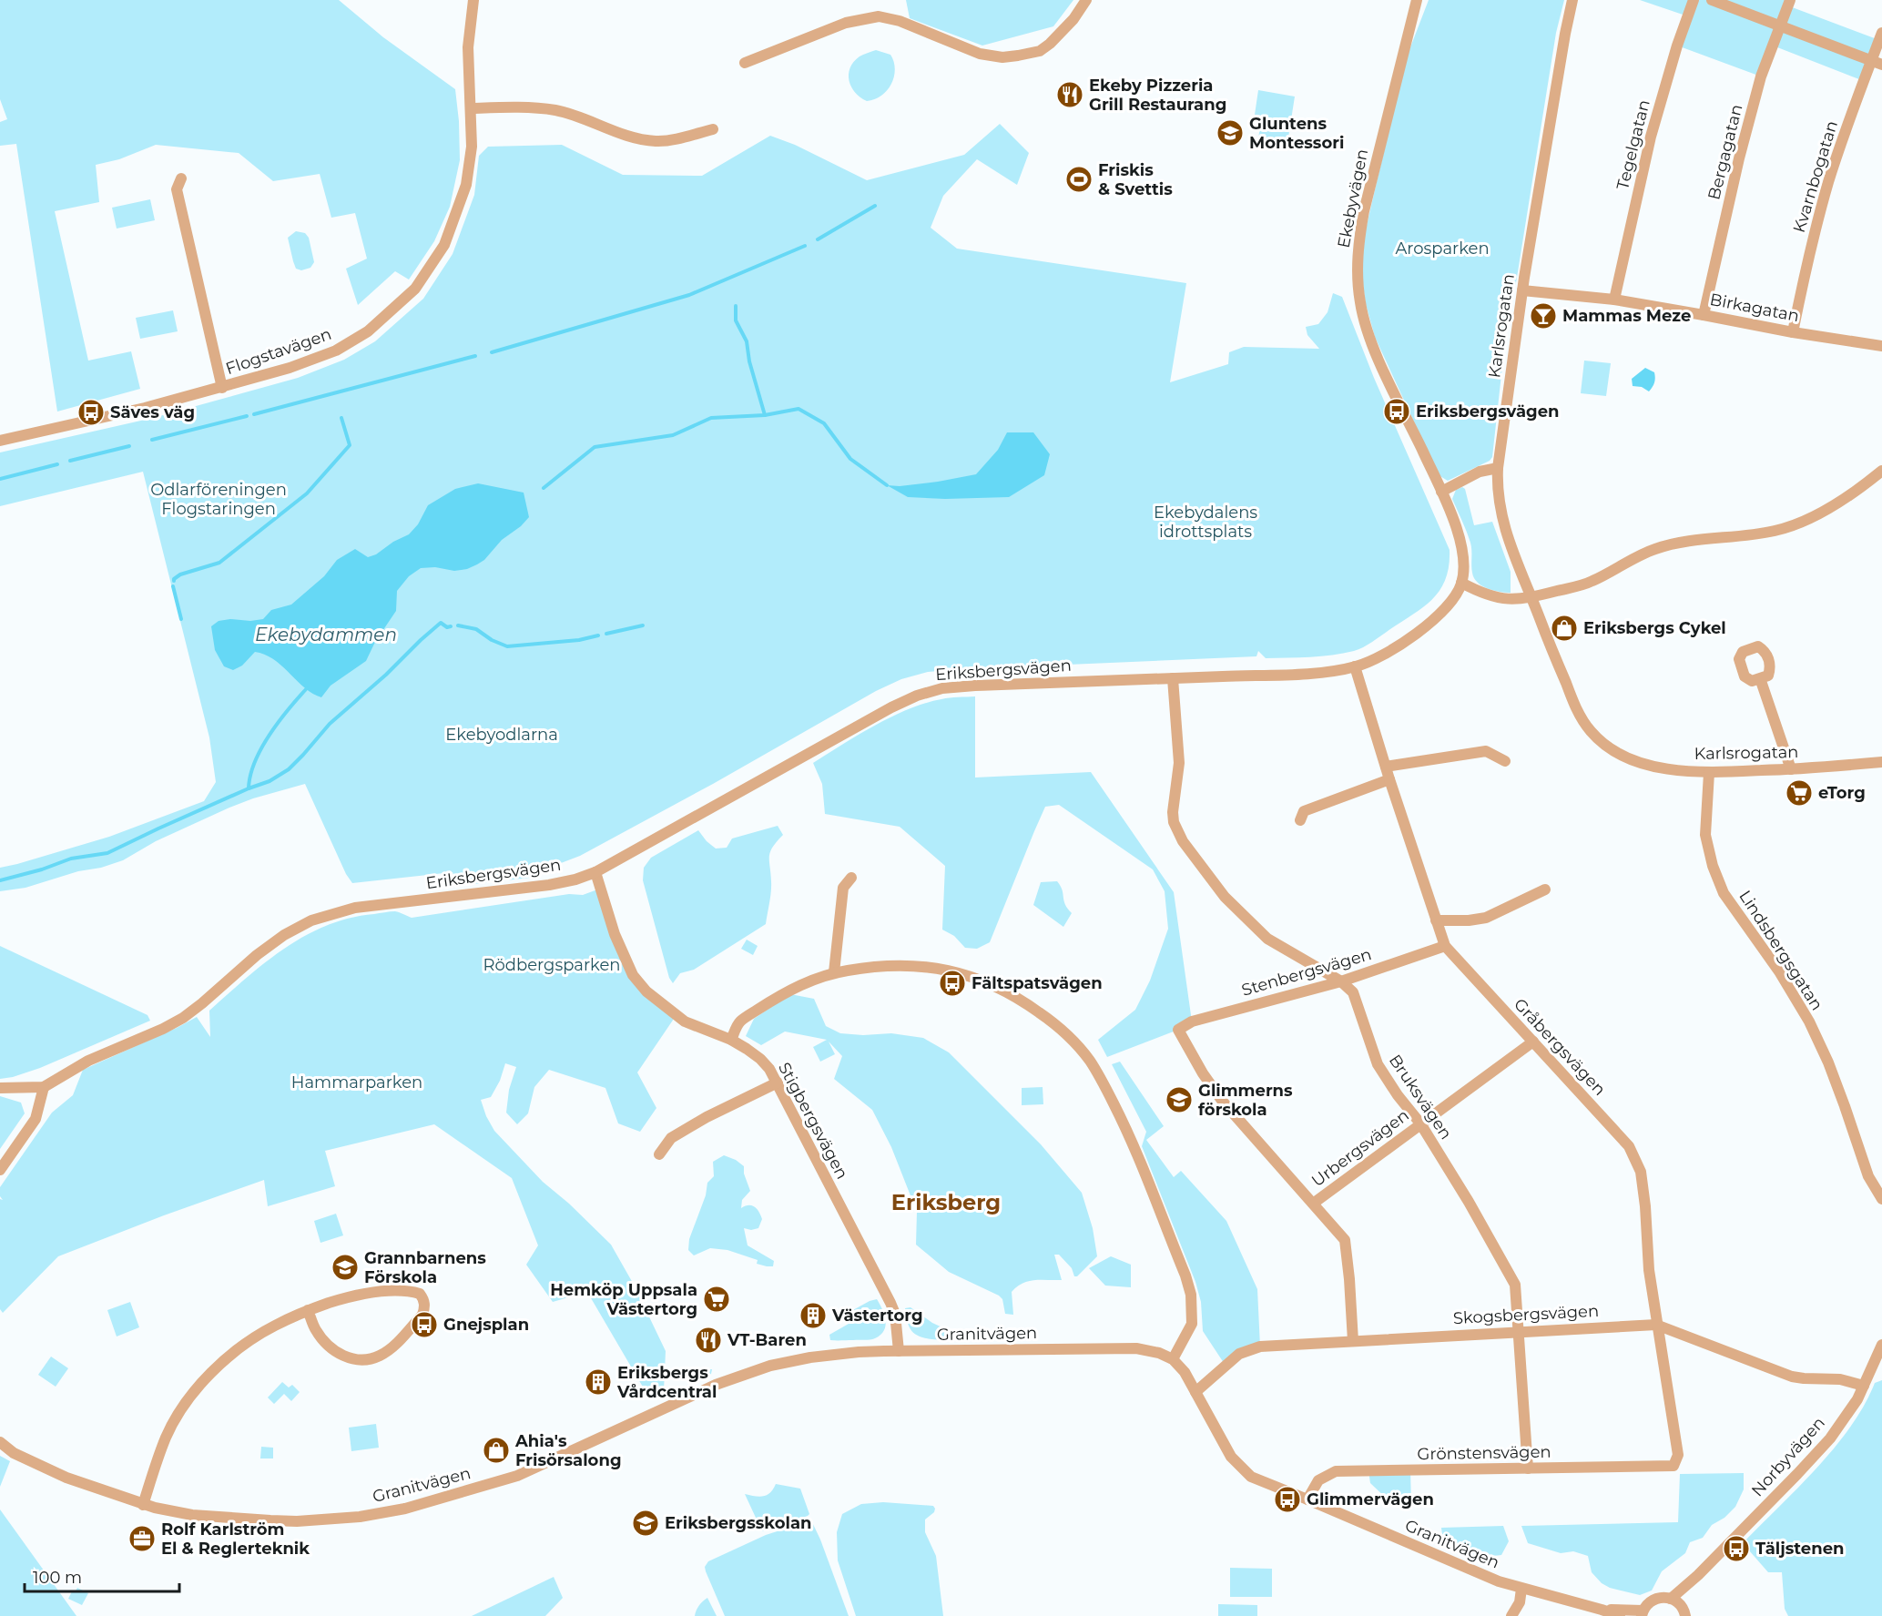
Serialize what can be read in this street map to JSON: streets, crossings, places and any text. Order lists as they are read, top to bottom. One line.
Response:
{"streets":{"street":["Tegelgatan","Bergagatan","Kvarnbogatan","Ekebyvägen","Birkagatan","Karlsrogatan","Flogstavägen","Eriksbergsvägen","Lindsbergsgatan","Stenbergsvägen","Gråbergsvägen","Bruksvägen","Stigbergsvägen","Urbergsvägen","Skogsbergsvägen","Granitvägen","Grönstensvägen","Norbyvägen"]},"crossings":[["Tegelgatan","Birkagatan"],["Bergagatan","Birkagatan"],["Kvarnbogatan","Birkagatan"],["Ekebyvägen","Eriksbergsvägen"],["Birkagatan","Karlsrogatan"],["Karlsrogatan","Lindsbergsgatan"],["Eriksbergsvägen","Gråbergsvägen"],["Eriksbergsvägen","Bruksvägen"],["Eriksbergsvägen","Stigbergsvägen"],["Stenbergsvägen","Gråbergsvägen"],["Stenbergsvägen","Bruksvägen"],["Stenbergsvägen","Urbergsvägen"],["Gråbergsvägen","Urbergsvägen"],["Gråbergsvägen","Skogsbergsvägen"],["Gråbergsvägen","Grönstensvägen"],["Bruksvägen","Urbergsvägen"],["Bruksvägen","Skogsbergsvägen"],["Bruksvägen","Grönstensvägen"],["Stigbergsvägen","Granitvägen"],["Skogsbergsvägen","Granitvägen"],["Skogsbergsvägen","Norbyvägen"],["Granitvägen","Grönstensvägen"]],"districts":["Eriksberg"],"water":["Ekebydammen"],"parks":["Arosparken","Odlarföreningen Flogstaringen","Ekebydalens idrottsplats","Ekebyodlarna","Rödbergsparken","Hammarparken"],"places":{"restaurant":["Ekeby Pizzeria Grill Restaurang","VT-Baren"],"school or university":["Gluntens Montessori","Glimmerns förskola","Grannbarnens Förskola","Eriksbergsskolan"],"sports":["Friskis & Svettis"],"bar":["Mammas Meze"],"bus stop":["Eriksbergsvägen","Säves väg","Fältspatsvägen","Gnejsplan","Glimmervägen","Täljstenen"],"shop":["Eriksbergs Cykel","Ahia's Frisörsalong"],"supermarket":["eTorg","Hemköp Uppsala Västertorg"],"building":["Västertorg","Eriksbergs Vårdcentral"],"office":["Rolf Karlström El & Reglerteknik"]},"scale_bar":"100 m"}
